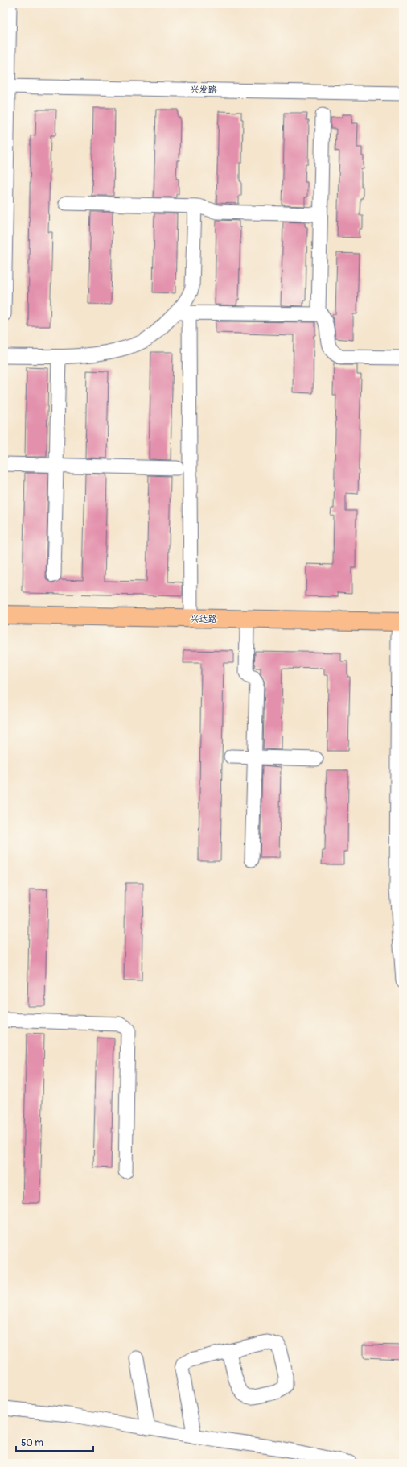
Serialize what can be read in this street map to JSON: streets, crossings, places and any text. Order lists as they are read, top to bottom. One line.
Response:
{"streets":{"main road":["兴达路"],"street":["兴发路"]},"scale_bar":"50 m"}
